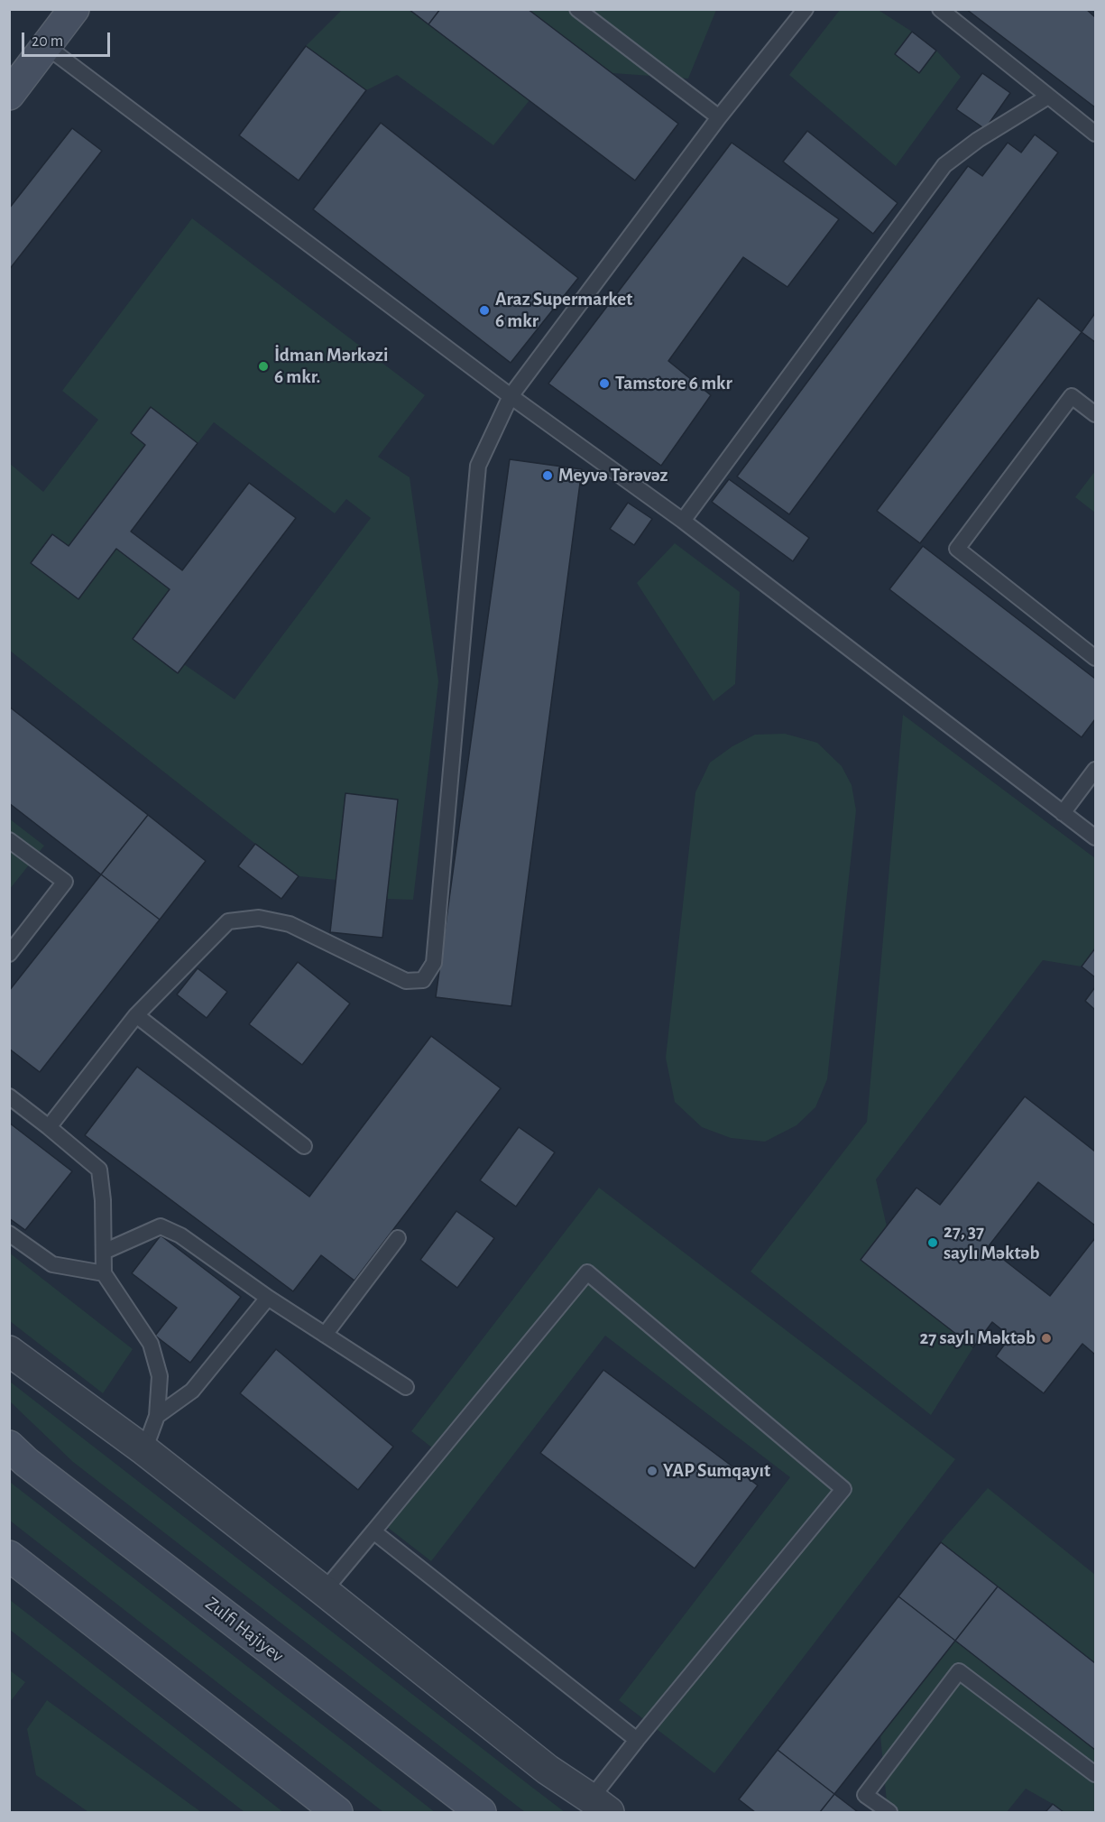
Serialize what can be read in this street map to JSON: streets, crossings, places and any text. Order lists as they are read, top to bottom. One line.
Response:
{"streets":{"main road":["Zulfi Hajiyev"]},"places":["Araz Supermarket 6 mkr","İdman Mәrkәzi 6 mkr.","Tamstore 6 mkr","Meyvə Tərəvəz","27, 37 saylı Məktəb","27 saylı Məktəb","YAP Sumqayıt"],"scale_bar":"20 m"}
